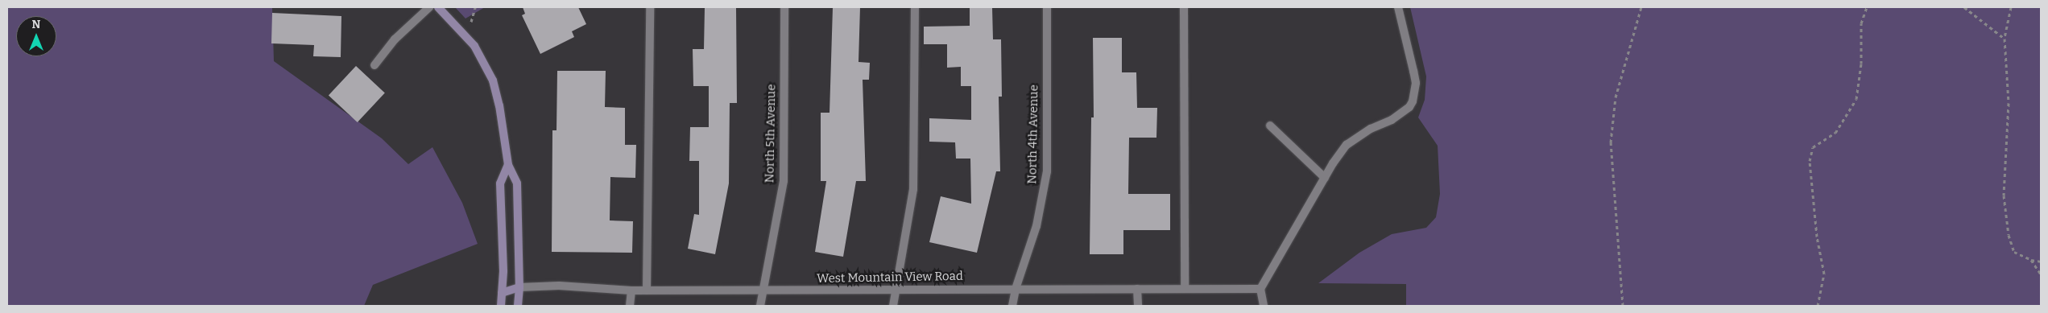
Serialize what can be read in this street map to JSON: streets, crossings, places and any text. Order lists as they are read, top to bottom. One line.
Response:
{"streets":{"street":["North 5th Avenue","North 4th Avenue","West Mountain View Road"]},"crossings":[["North 5th Avenue","West Mountain View Road"],["North 4th Avenue","West Mountain View Road"]],"north":"top"}
